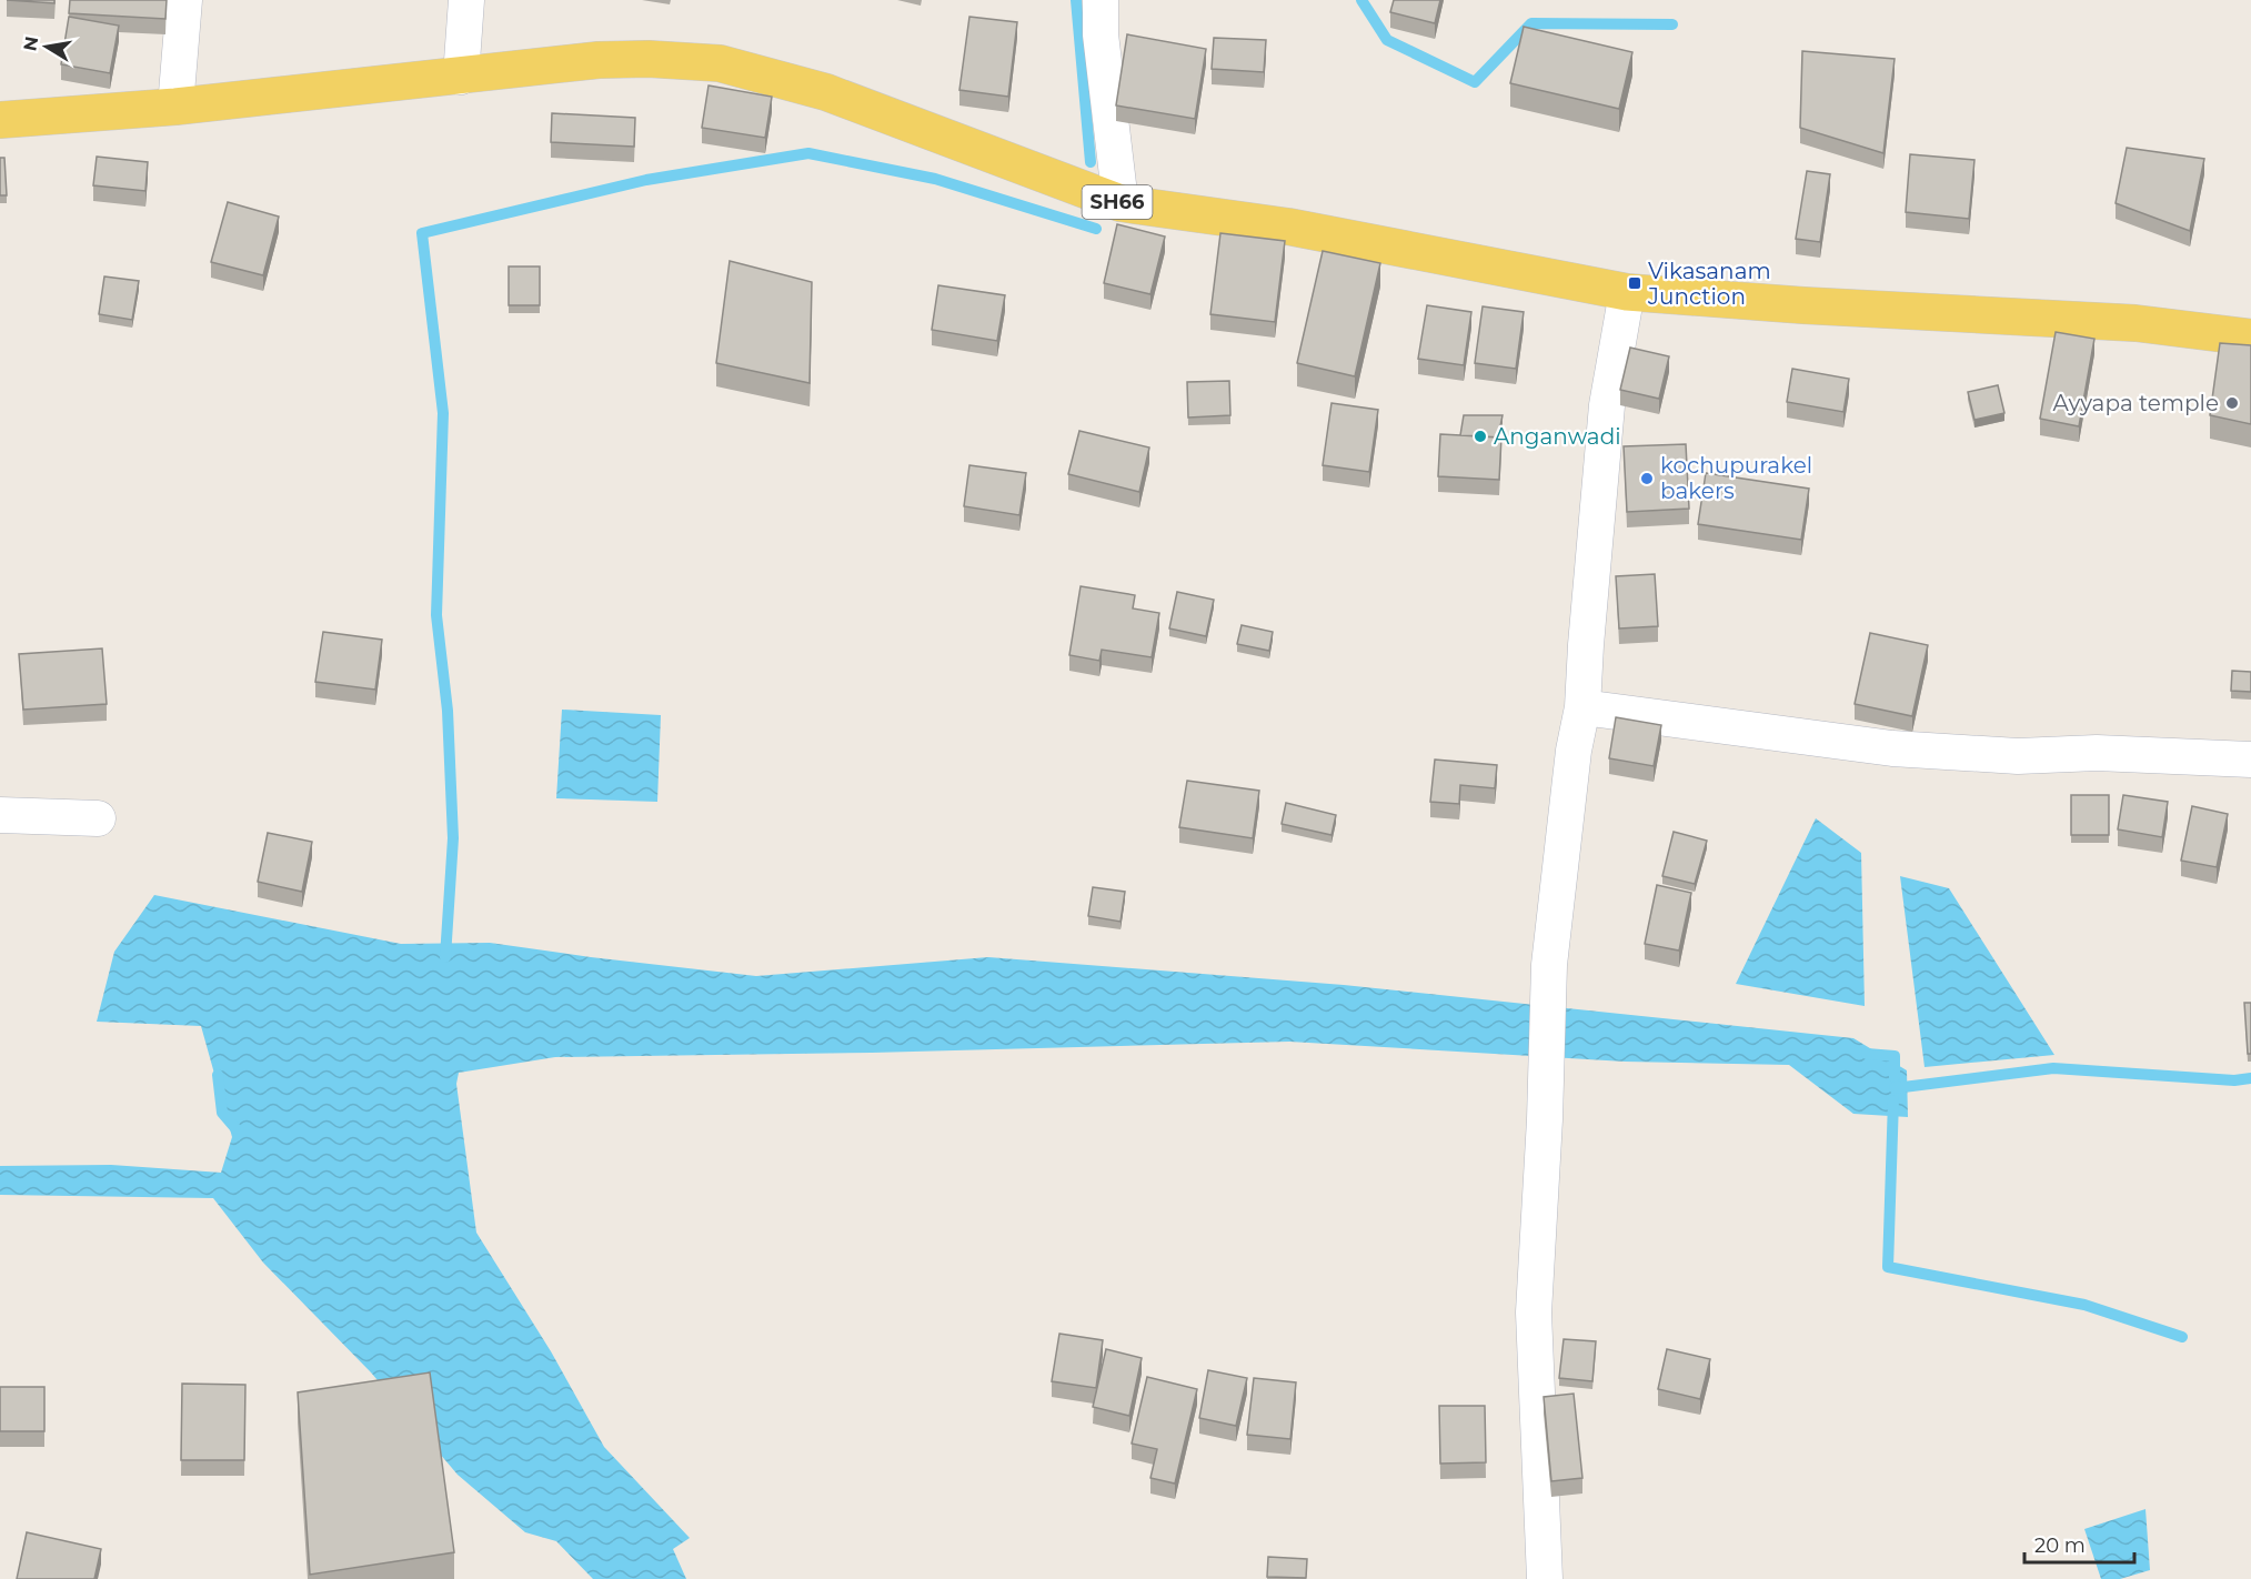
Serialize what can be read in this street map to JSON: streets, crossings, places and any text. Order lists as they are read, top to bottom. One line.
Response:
{"streets":{"main road":["SH66"]},"places":{"transit":["Vikasanam Junction"],"other":["Ayyapa temple","Anganwadi","kochupurakel bakers"]},"scale_bar":"20 m","north":"left"}
